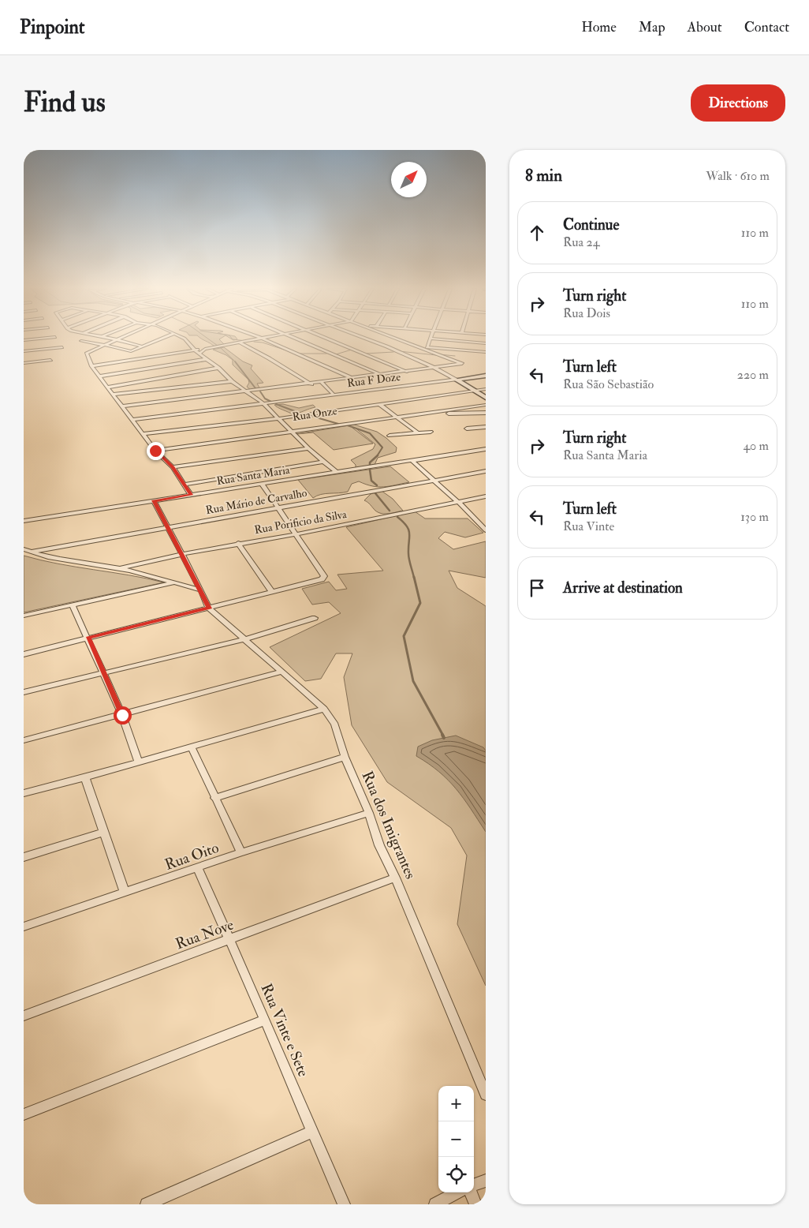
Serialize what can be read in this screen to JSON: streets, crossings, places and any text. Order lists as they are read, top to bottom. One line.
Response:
{"streets":{"street":["Rua F Doze","Rua Onze","Rua Santa Maria","Rua Mário de Carvalho","Rua Porificio da Silva","Rua dos Imigrantes","Rua Oito","Rua Nove","Rua Vinte e Sete"]},"crossings":[["Rua dos Imigrantes","Rua Oito"],["Rua dos Imigrantes","Rua Nove"],["Rua Oito","Rua Vinte e Sete"],["Rua Nove","Rua Vinte e Sete"]],"north":"top right","page":{"header":"Pinpoint","nav":["Home","Map","About","Contact"],"buttons":"Directions","title":"Find us","heading":["8 min","Walk · 610 m"],"list":[["Continue","Rua 24","110 m"],["Turn right","Rua Dois","110 m"],["Turn left","Rua São Sebastião","220 m"],["Turn right","Rua Santa Maria","40 m"],["Turn left","Rua Vinte","130 m"],"Arrive at destination"],"map_buttons":["+","−"]}}
